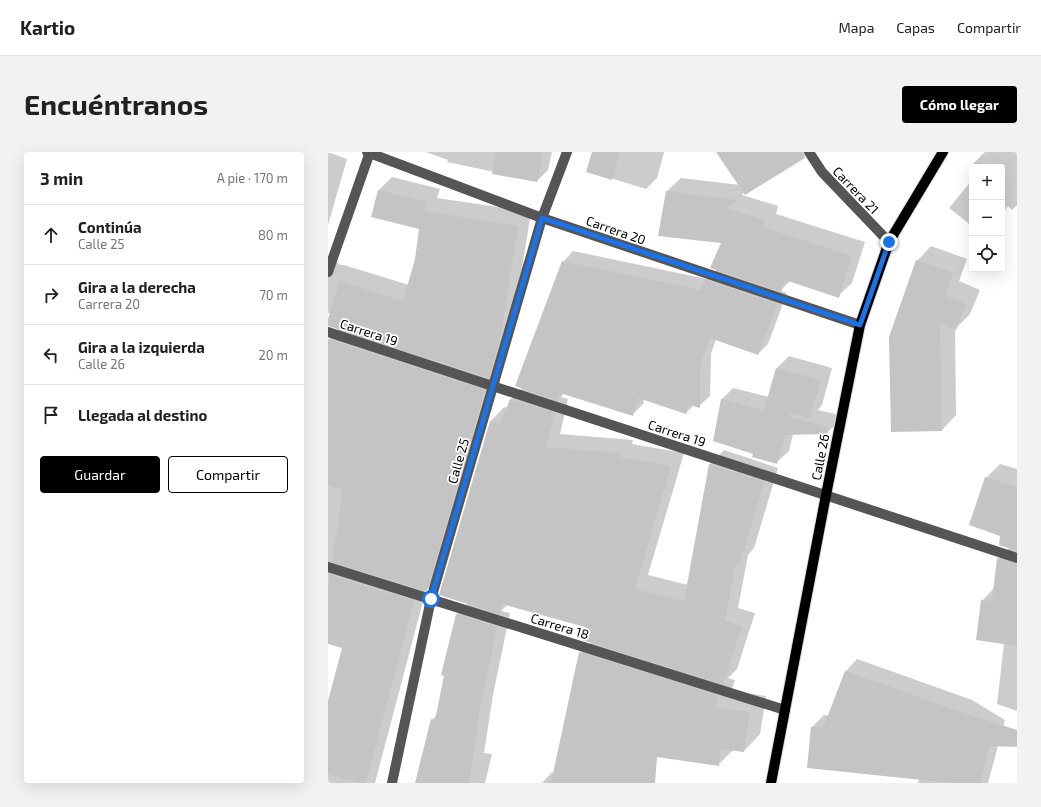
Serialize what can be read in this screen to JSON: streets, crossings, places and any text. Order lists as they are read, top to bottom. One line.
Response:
{"streets":{"main road":["Calle 26"],"street":["Carrera 21","Carrera 20","Carrera 19","Calle 25","Carrera 18"]},"crossings":[["Carrera 21","Calle 26"],["Carrera 20","Calle 26"],["Carrera 20","Calle 25"],["Carrera 19","Calle 26"],["Carrera 19","Calle 25"],["Calle 26","Carrera 18"],["Calle 25","Carrera 18"]],"page":{"header":"Kartio","nav":["Mapa","Capas","Compartir"],"buttons":["Cómo llegar",["Guardar","Compartir"]],"title":"Encuéntranos","heading":["3 min","A pie · 170 m"],"map_buttons":["+","−"],"list":[["Continúa","Calle 25","80 m"],["Gira a la derecha","Carrera 20","70 m"],["Gira a la izquierda","Calle 26","20 m"],"Llegada al destino"]}}
